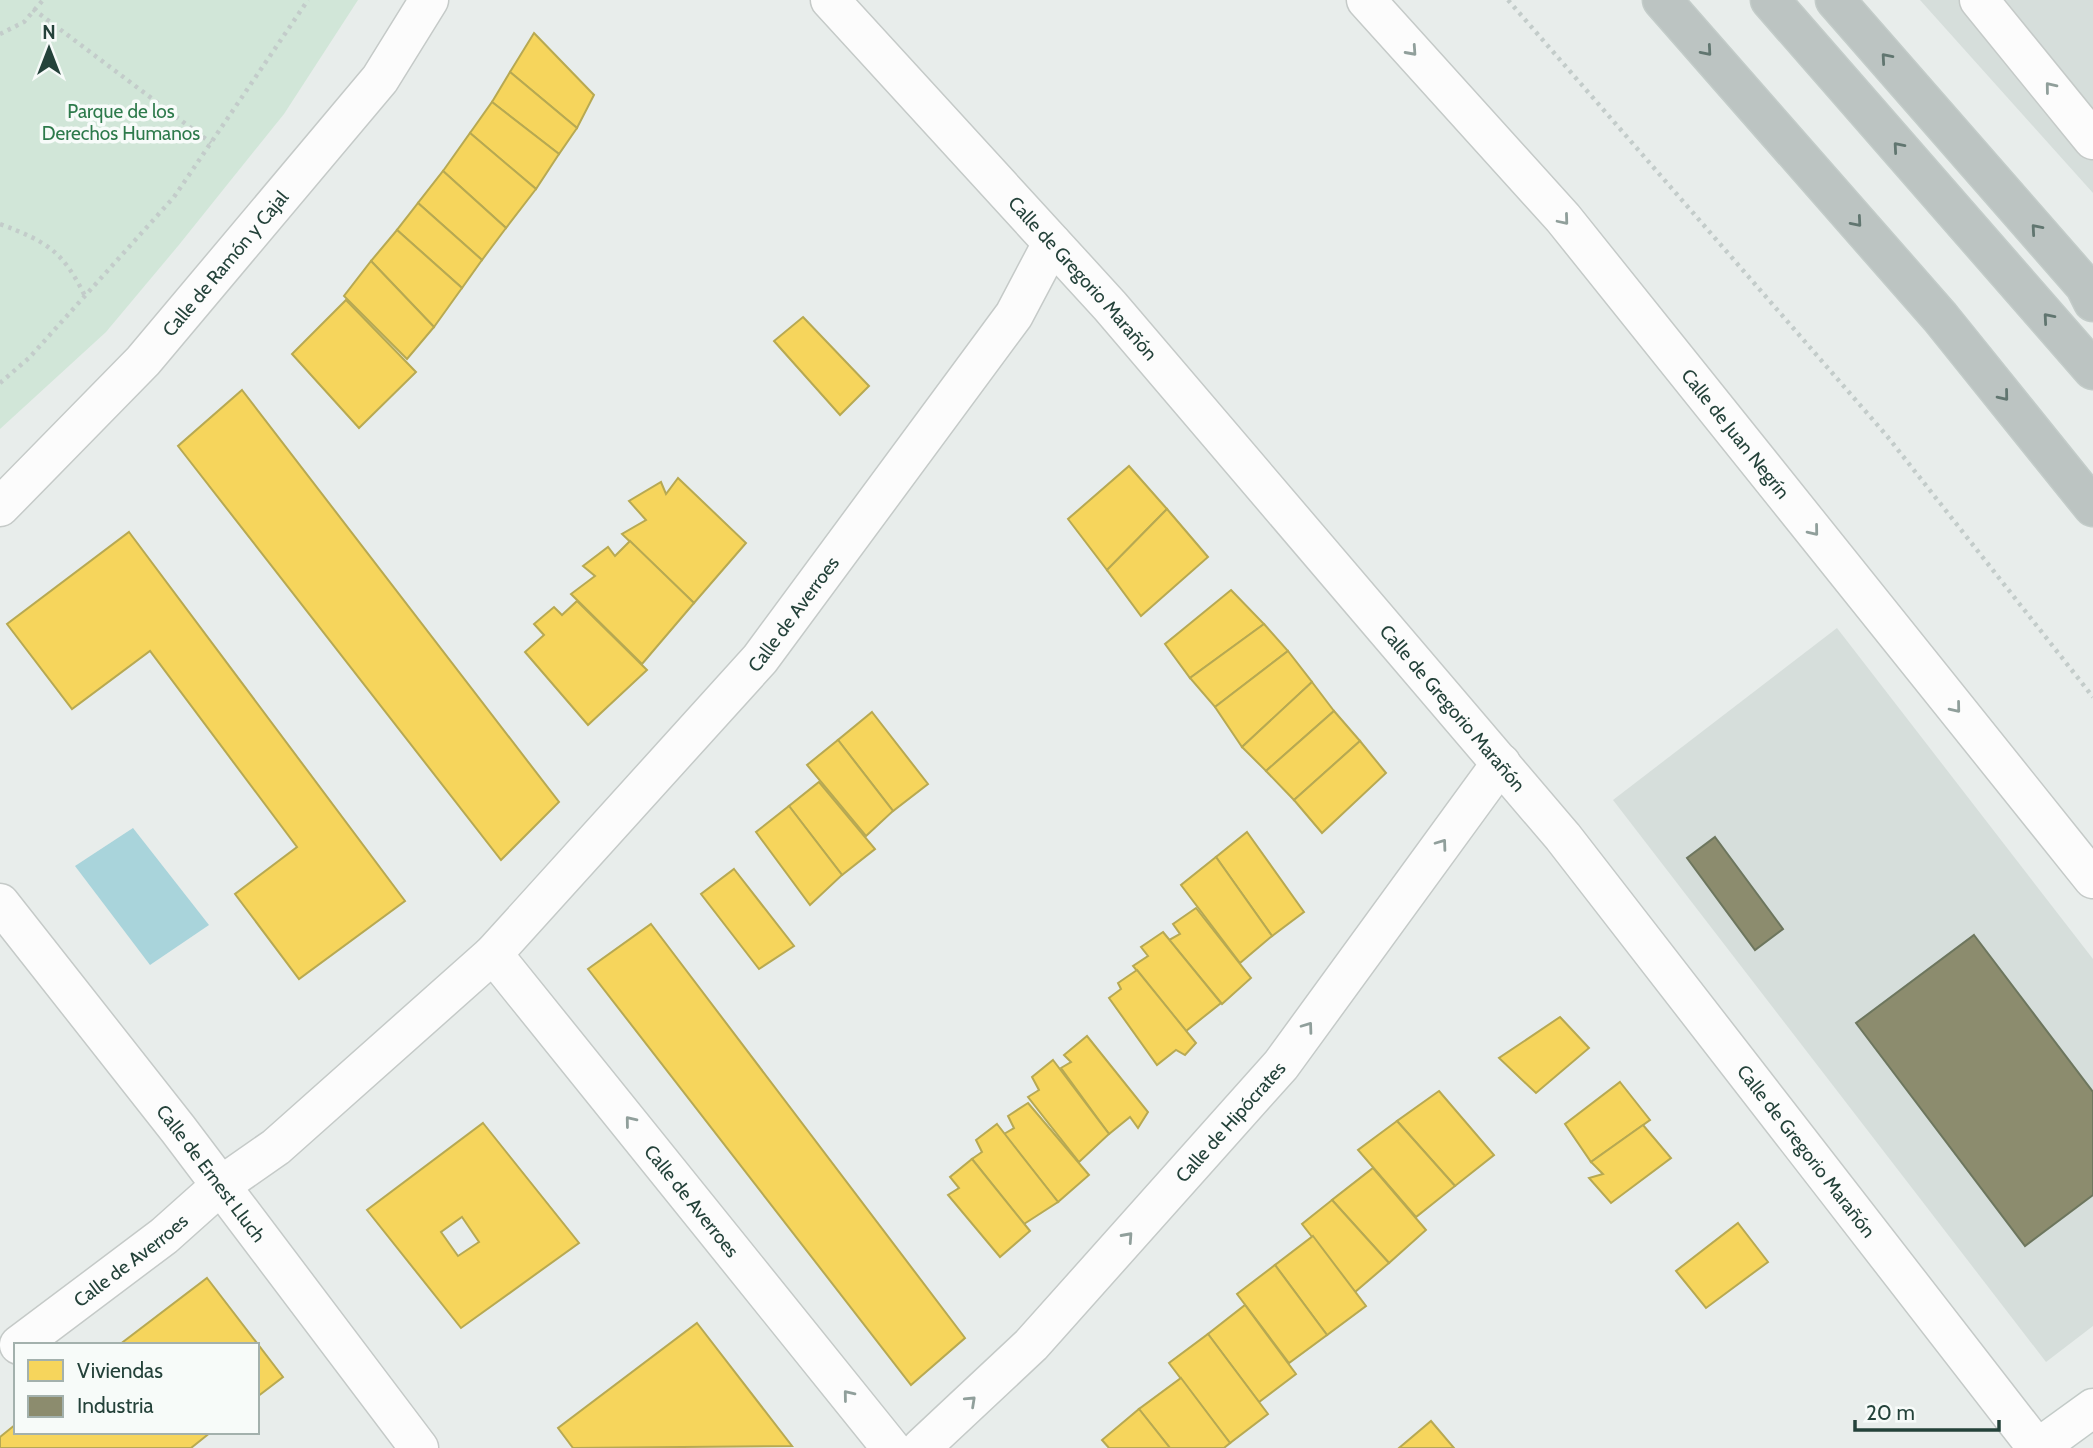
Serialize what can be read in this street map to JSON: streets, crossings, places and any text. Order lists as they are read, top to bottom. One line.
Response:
{"streets":{"street":["Calle de Ramón y Cajal","Calle de Gregorio Marañón","Calle de Juan Negrín","Calle de Averroes","Calle de Hipócrates","Calle de Ernest Lluch"]},"crossings":[["Calle de Gregorio Marañón","Calle de Averroes"],["Calle de Gregorio Marañón","Calle de Hipócrates"],["Calle de Averroes","Calle de Ernest Lluch"]],"one_way":["Calle de Juan Negrín","Calle de Hipócrates"],"parks":["Parque de los Derechos Humanos"],"legend":["Viviendas","Industria"],"scale_bar":"20 m","north":"top"}
